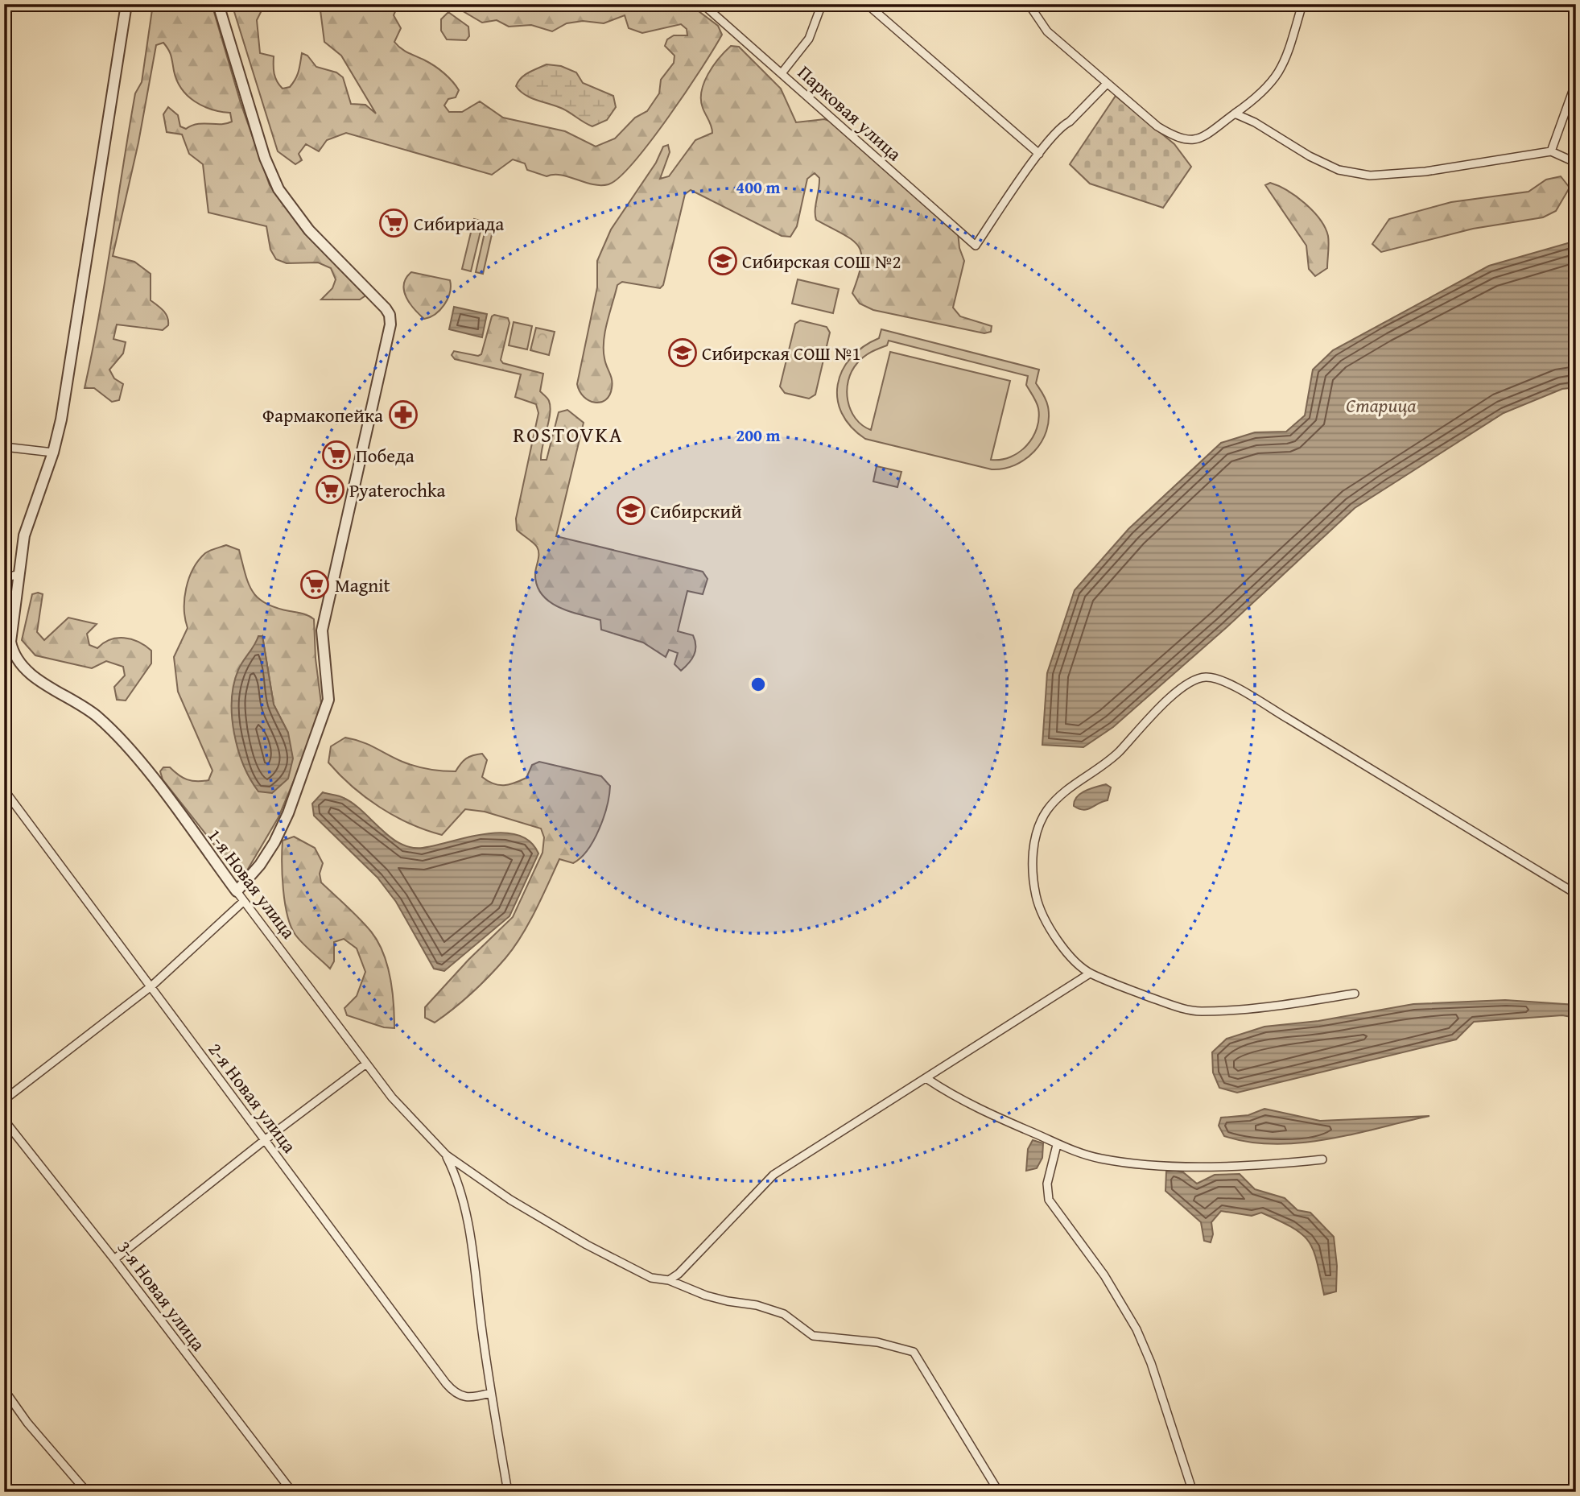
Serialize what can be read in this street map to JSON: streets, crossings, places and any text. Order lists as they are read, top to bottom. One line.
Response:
{"streets":{"street":["Парковая улица","1-я Новая улица","2-я Новая улица","3-я Новая улица"]},"districts":["ROSTOVKA"],"water":["Старица"],"places":{"supermarket":["Сибириада","Победа","Pyaterochka","Magnit"],"school or university":["Сибирская СОШ №2","Сибирская СОШ №1","Сибирский"],"pharmacy":["Фармакопейка"]},"rings":["400 m","200 m"]}
